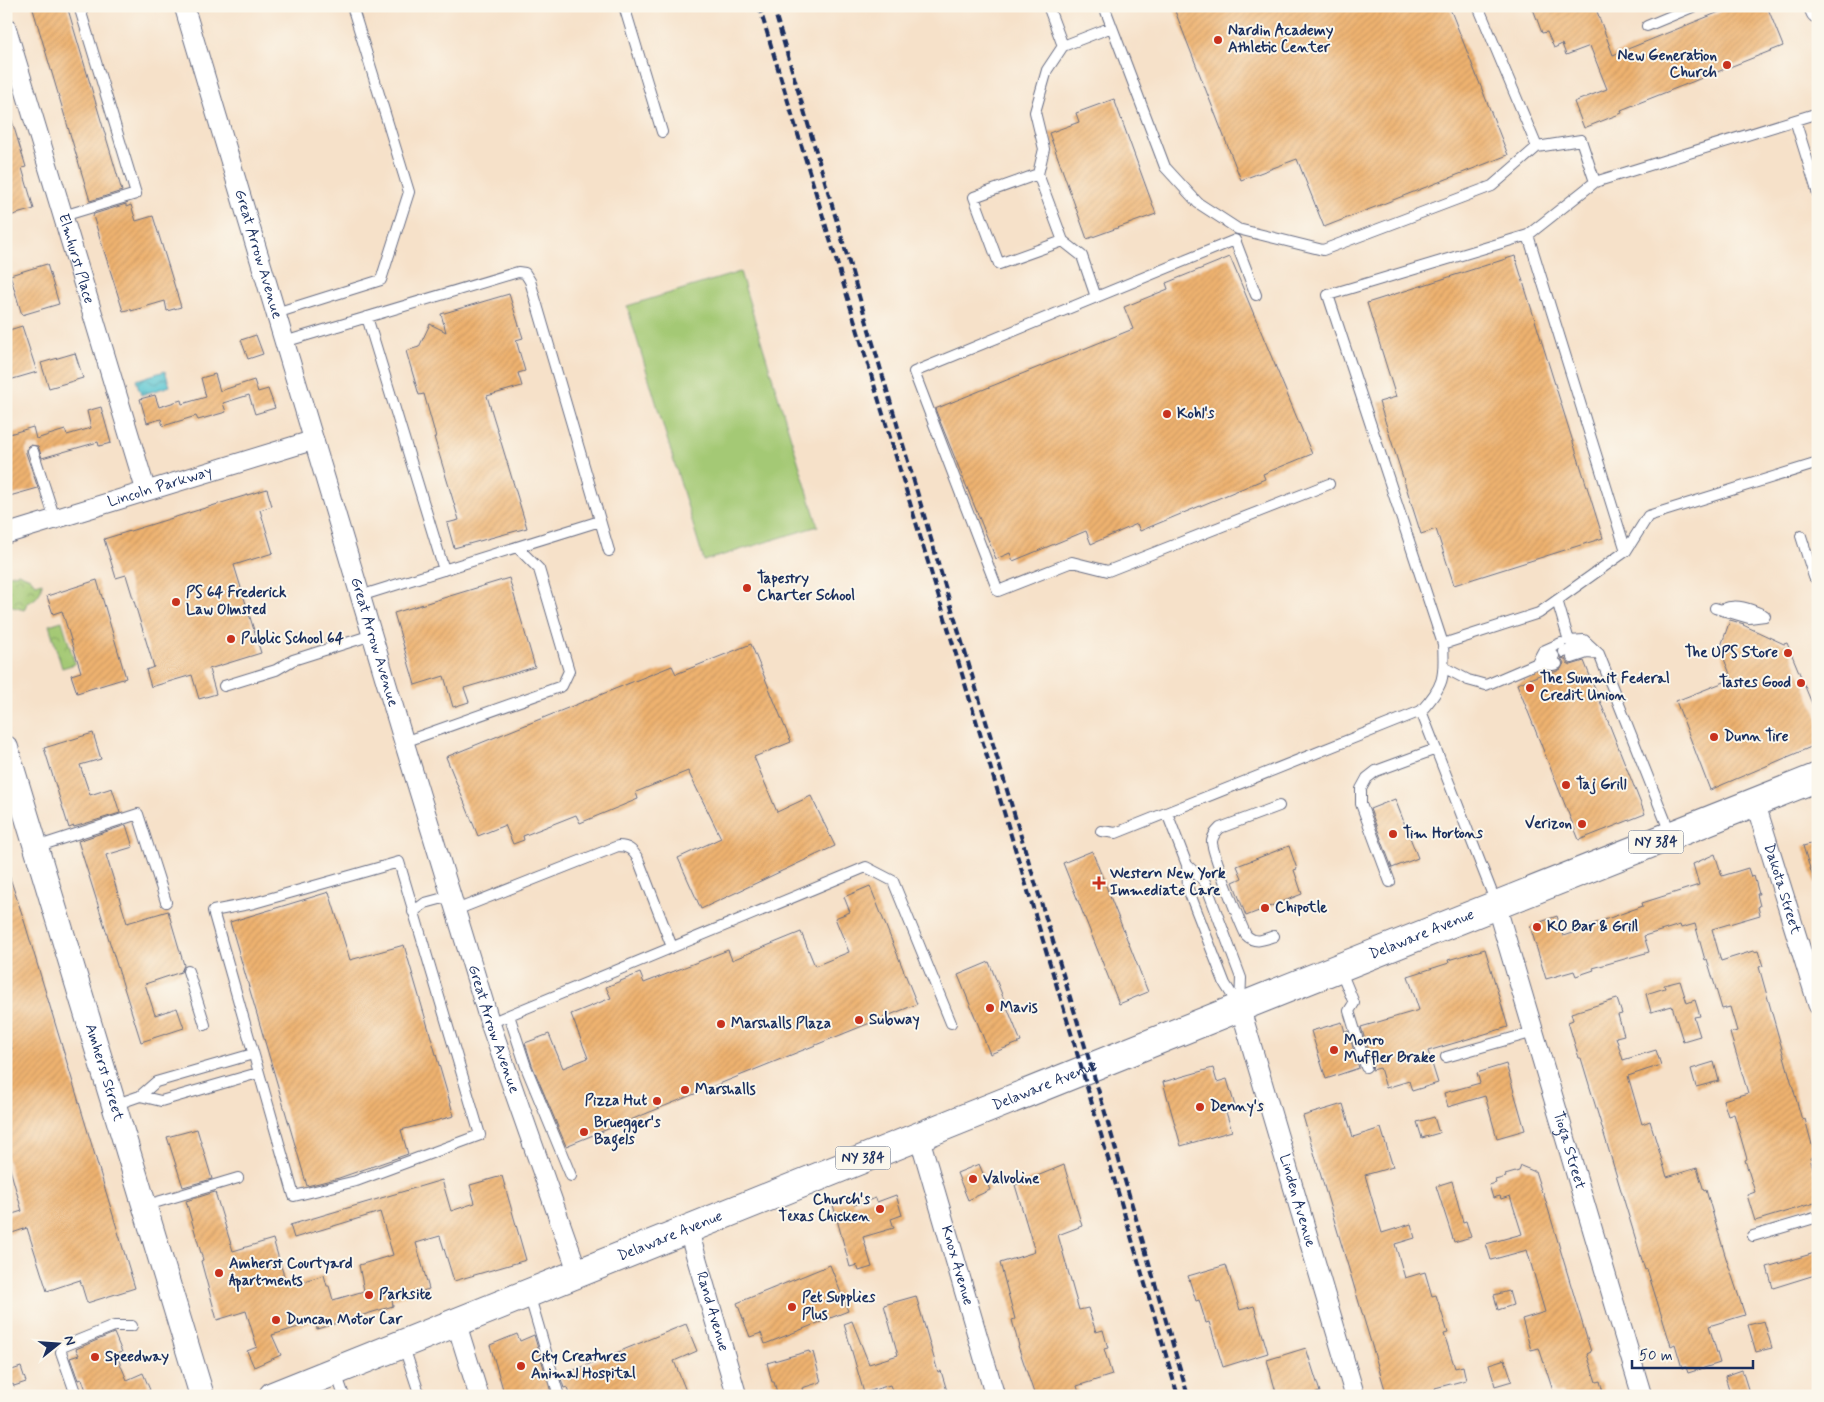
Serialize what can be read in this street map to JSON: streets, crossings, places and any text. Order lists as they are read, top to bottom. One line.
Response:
{"streets":{"main road":["NY 384","Delaware Avenue"],"street":["Great Arrow Avenue","Elmhurst Place","Lincoln Parkway","Dakota Street","Amherst Street","Tioga Street","Linden Avenue","Knox Avenue","Rand Avenue"]},"crossings":[["Great Arrow Avenue","Lincoln Parkway"],["Great Arrow Avenue","Delaware Avenue"],["Elmhurst Place","Lincoln Parkway"],["Dakota Street","Delaware Avenue"],["Delaware Avenue","Tioga Street"],["Delaware Avenue","Linden Avenue"],["Delaware Avenue","Knox Avenue"],["Delaware Avenue","Rand Avenue"]],"places":{"other":["Nardin Academy Athletic Center","New Generation Church","Kohl's","Tapestry Charter School","PS 64 Frederick Law Olmsted","Public School 64","The UPS Store","Tastes Good","The Summit Federal Credit Union","Dunn Tire","Taj Grill","Verizon","Tim Hortons","Chipotle","KO Bar & Grill","Mavis","Subway","Marshalls Plaza","Monro Muffler Brake","Marshalls","Pizza Hut","Denny's","Bruegger's Bagels","Valvoline","Church's Texas Chicken","Amherst Courtyard Apartments","Parksite","Pet Supplies Plus","Duncan Motor Car","Speedway","City Creatures Animal Hospital"],"health":["Western New York Immediate Care"]},"scale_bar":"50 m","north":"right"}
